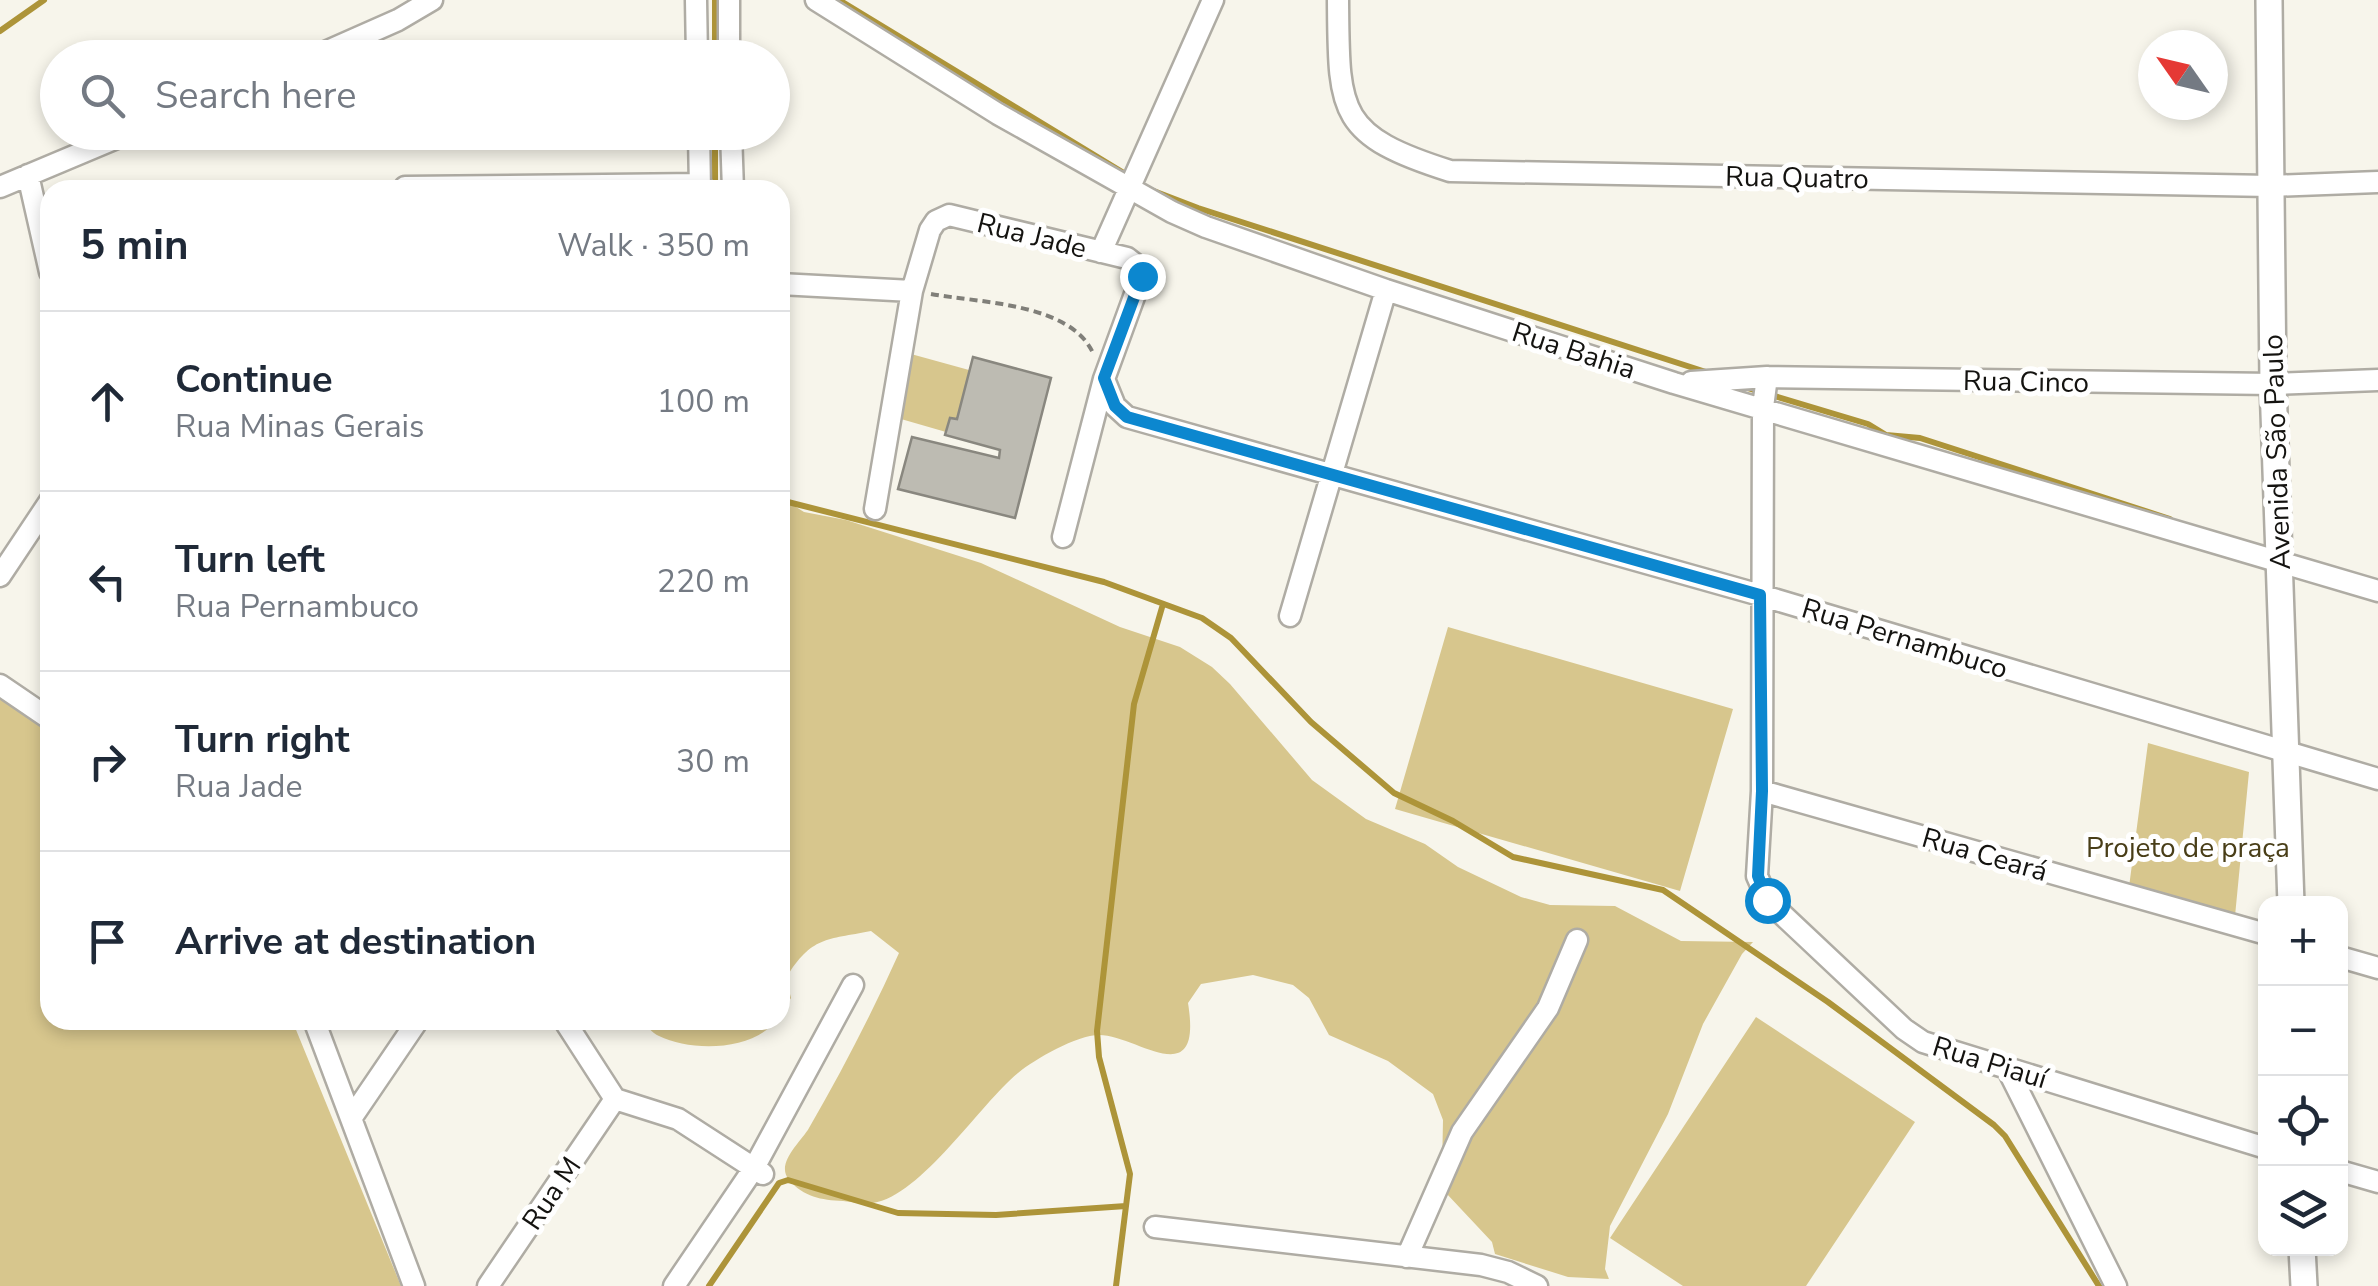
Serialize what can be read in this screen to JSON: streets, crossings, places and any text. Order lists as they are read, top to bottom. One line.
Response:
{"streets":{"street":["Rua Quatro","Rua Jade","Rua Bahia","Rua Cinco","Avenida São Paulo","Rua Pernambuco","Rua Ceará","Rua Piauí","Rua M"]},"crossings":[["Rua Quatro","Avenida São Paulo"],["Rua Jade","Rua Pernambuco"],["Rua Bahia","Rua Cinco"],["Rua Bahia","Avenida São Paulo"],["Rua Cinco","Avenida São Paulo"],["Avenida São Paulo","Rua Pernambuco"],["Rua Ceará","Rua Piauí"]],"parks":["Projeto de praça"],"north":"top left","page":{"search":"Search here","heading":["5 min","Walk · 350 m"],"list":[["Continue","Rua Minas Gerais","100 m"],["Turn left","Rua Pernambuco","220 m"],["Turn right","Rua Jade","30 m"],"Arrive at destination"],"map_buttons":["+","−"]}}
